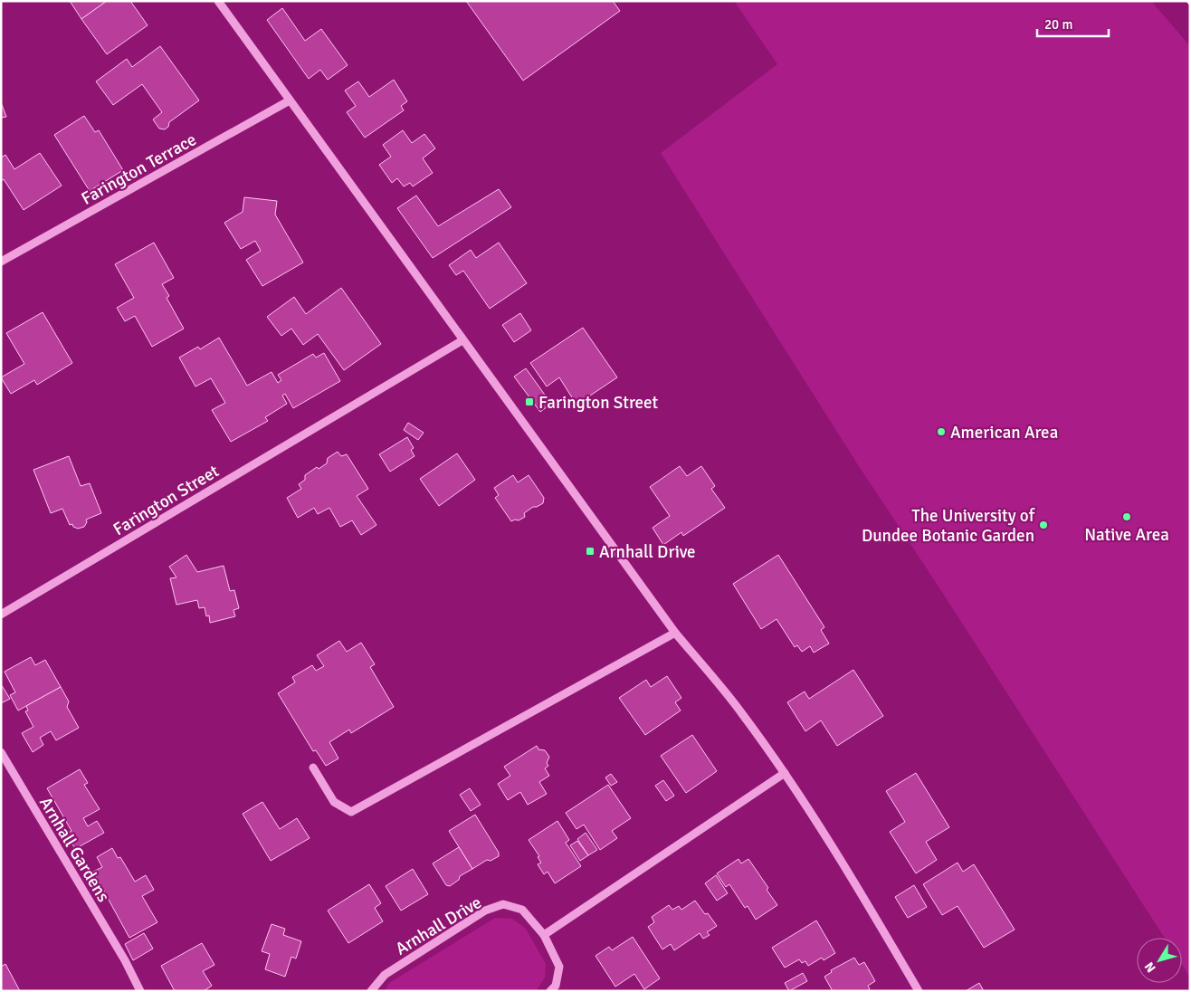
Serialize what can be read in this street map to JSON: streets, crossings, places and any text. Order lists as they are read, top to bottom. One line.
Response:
{"streets":{"street":["Farington Terrace","Farington Street","Arnhall Gardens","Arnhall Drive"]},"places":{"transit":["Farington Street","Arnhall Drive"],"other":["American Area","Native Area","The University of Dundee Botanic Garden"]},"scale_bar":"20 m","north":"bottom left"}
